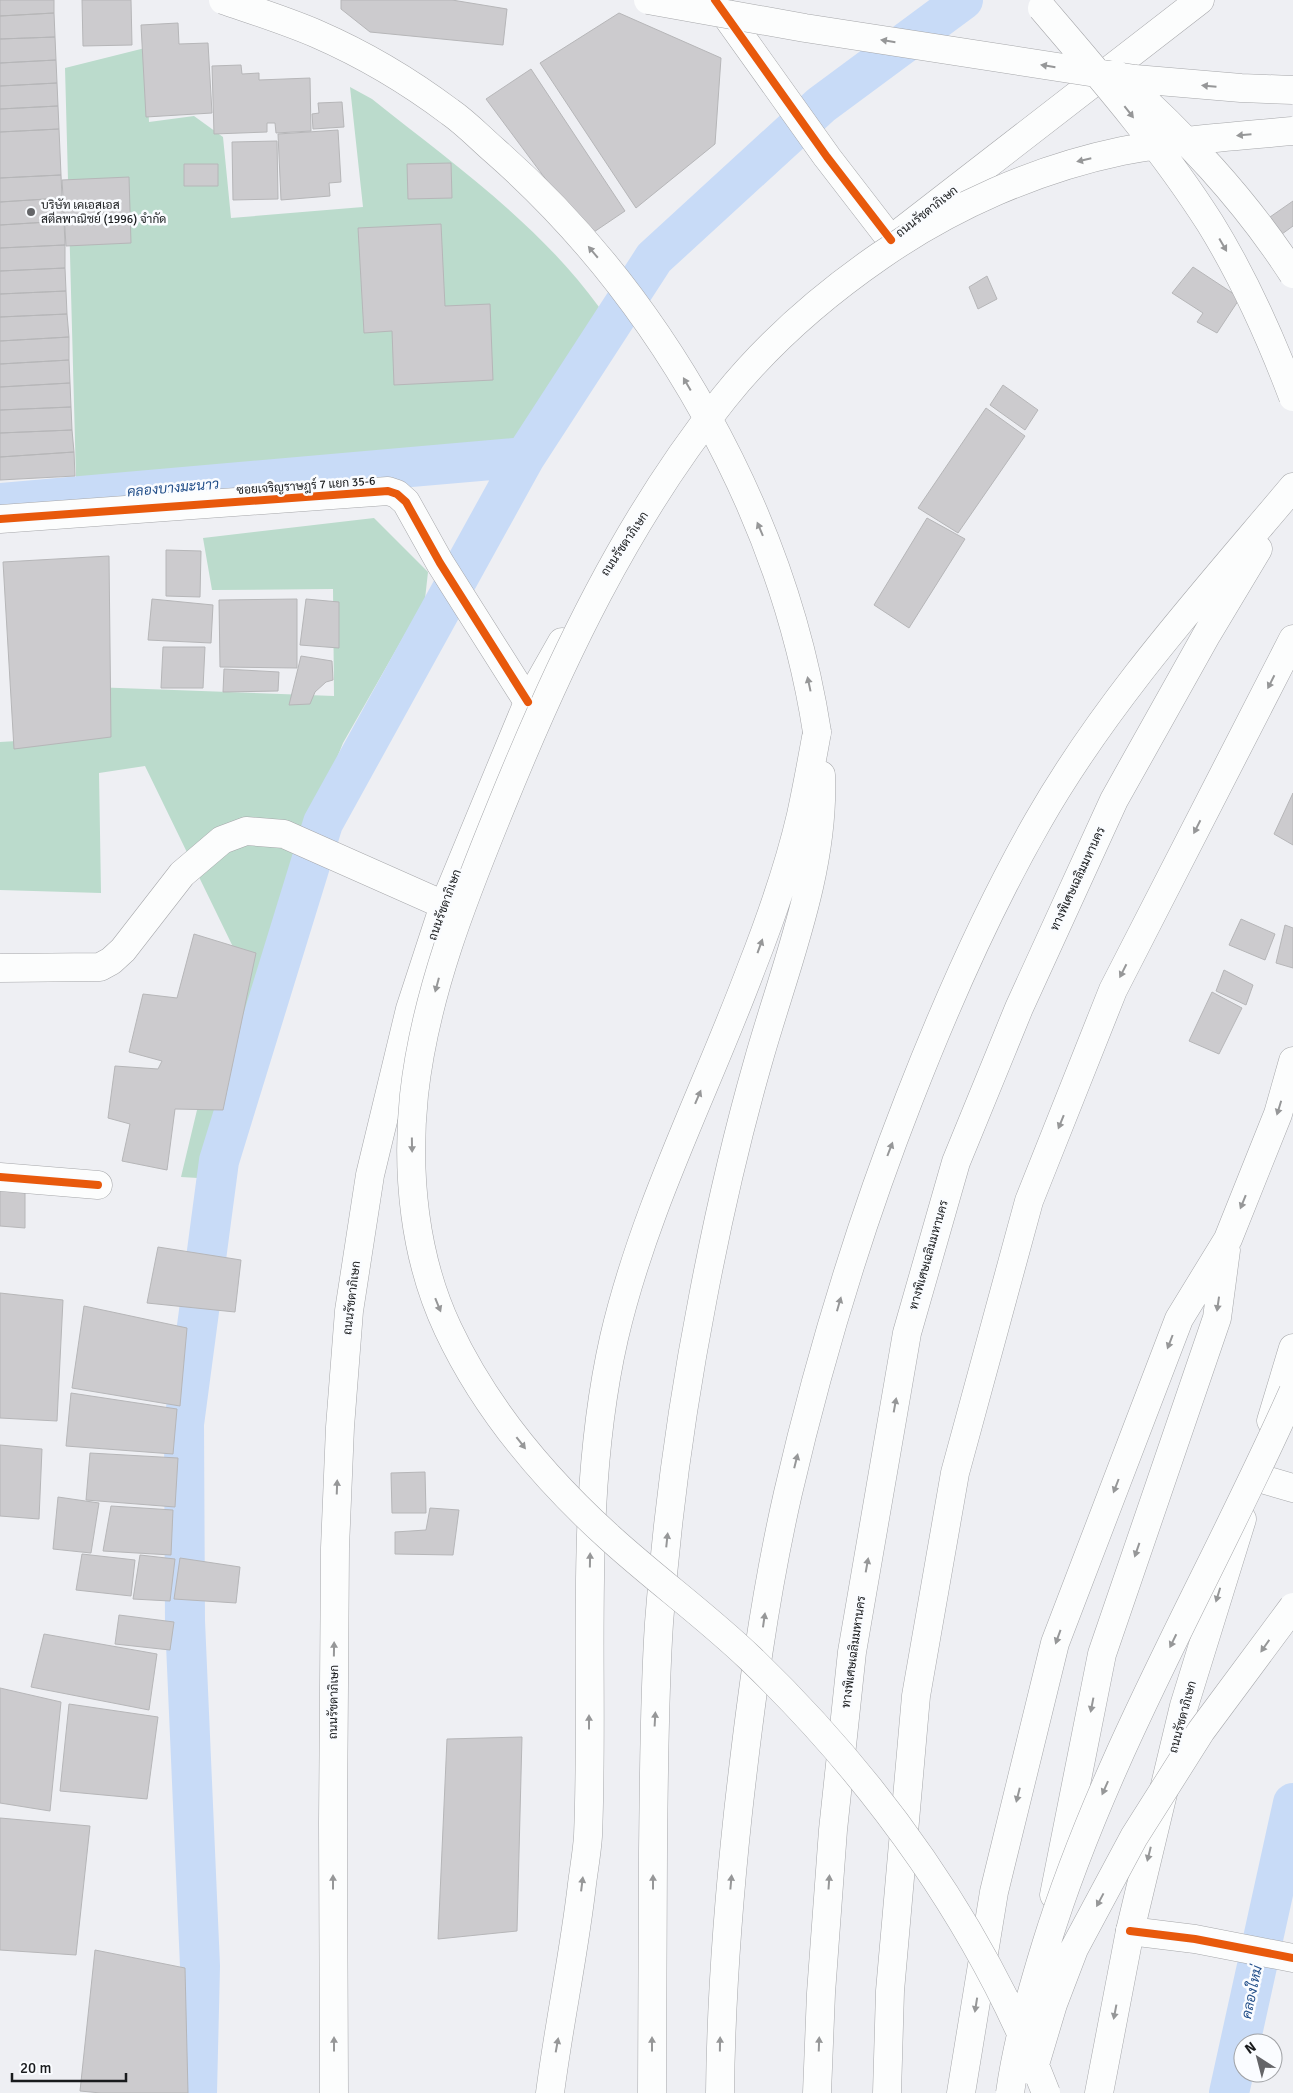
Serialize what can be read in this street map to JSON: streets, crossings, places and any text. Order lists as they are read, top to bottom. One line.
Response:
{"streets":{"main road":["ถนนรัชดาภิเษก","ซอยเจริญราษฎร์ 7 แยก 35-6","ทางพิเศษเฉลิมมหานคร"]},"crossings":[["ถนนรัชดาภิเษก","ซอยเจริญราษฎร์ 7 แยก 35-6"]],"water":["คลองบางมะนาว","คลองใหม่"],"places":["บริษัท เคเอสเอส สตีลพาณิชย์ (1996) จำกัด"],"scale_bar":"20 m","north":"top left"}
